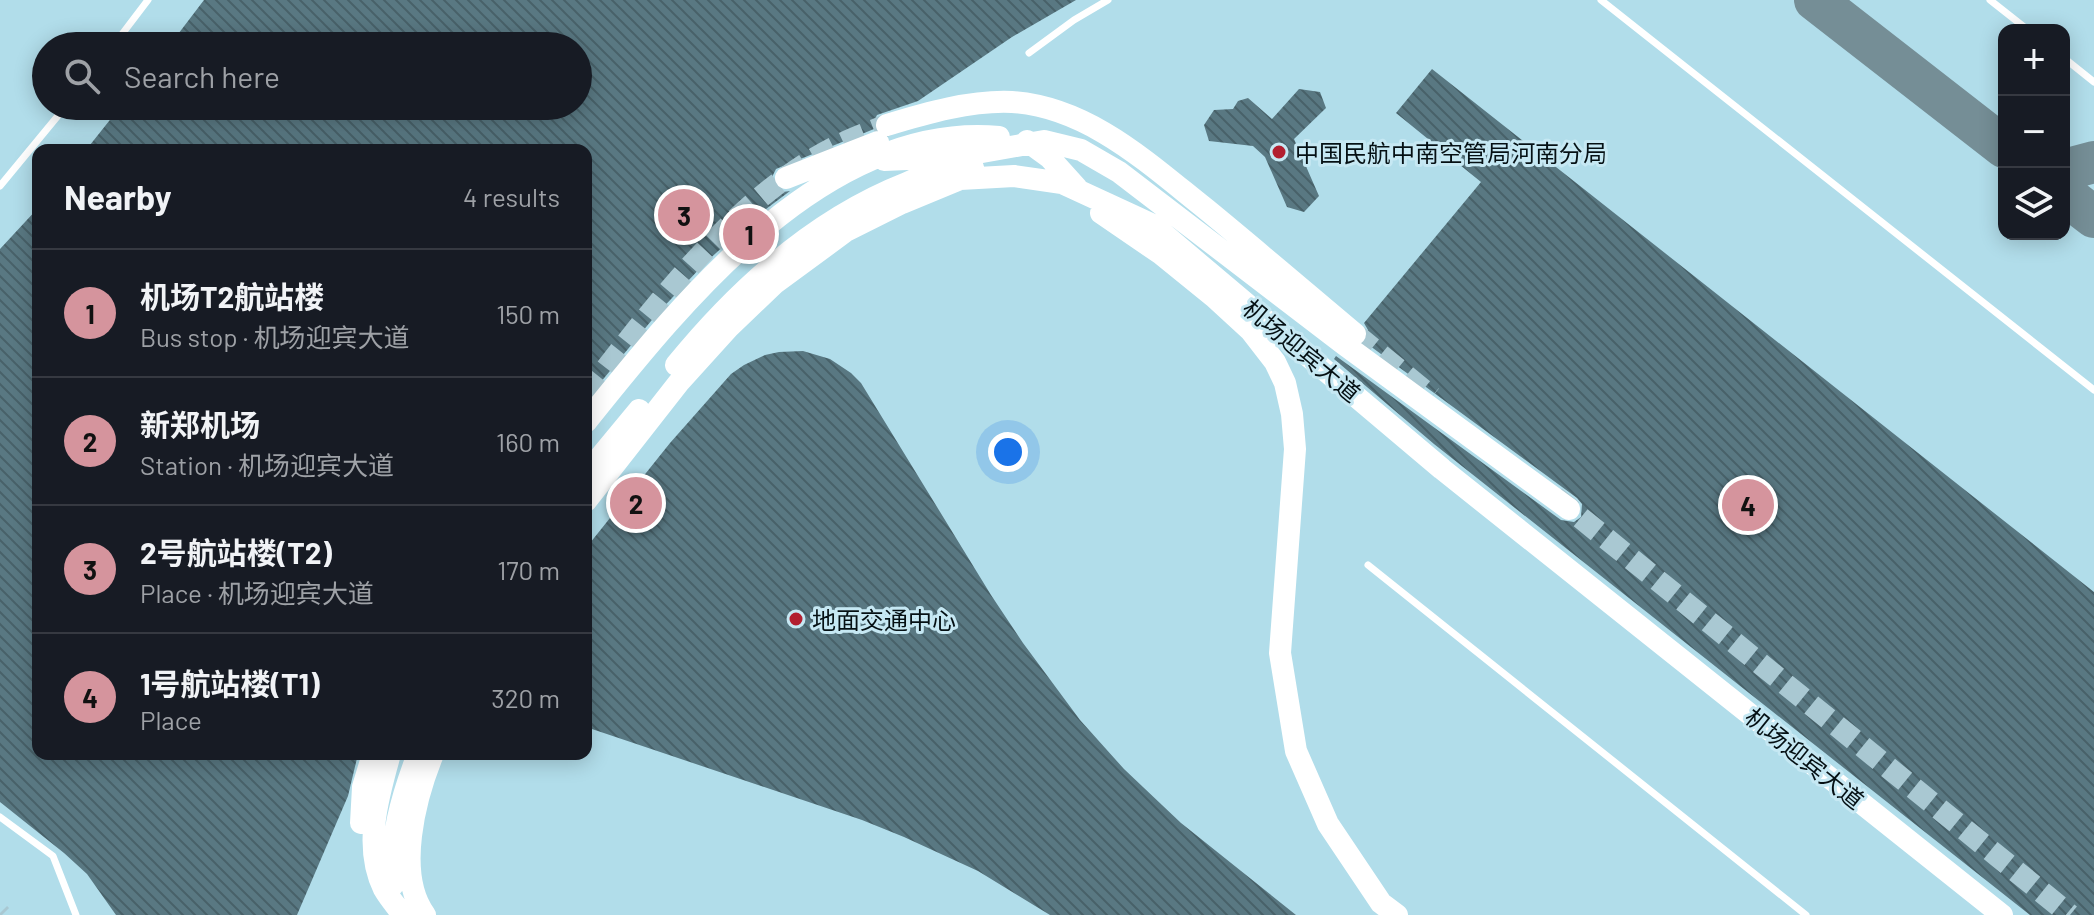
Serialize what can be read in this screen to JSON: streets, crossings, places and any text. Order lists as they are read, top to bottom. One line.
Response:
{"streets":{"main road":["机场迎宾大道"]},"places":["中国民航中南空管局河南分局","地面交通中心"],"page":{"map_buttons":["+","−"],"search":"Search here","heading":["Nearby","4 results"],"pins":["3","1","2","4"],"list":[{"mark":"1","name":"机场T2航站楼","note":"Bus stop · 机场迎宾大道","value":"150 m"},{"mark":"2","name":"新郑机场","note":"Station · 机场迎宾大道","value":"160 m"},{"mark":"3","name":"2号航站楼(T2)","note":"Place · 机场迎宾大道","value":"170 m"},{"mark":"4","name":"1号航站楼(T1)","note":"Place","value":"320 m"}]}}
